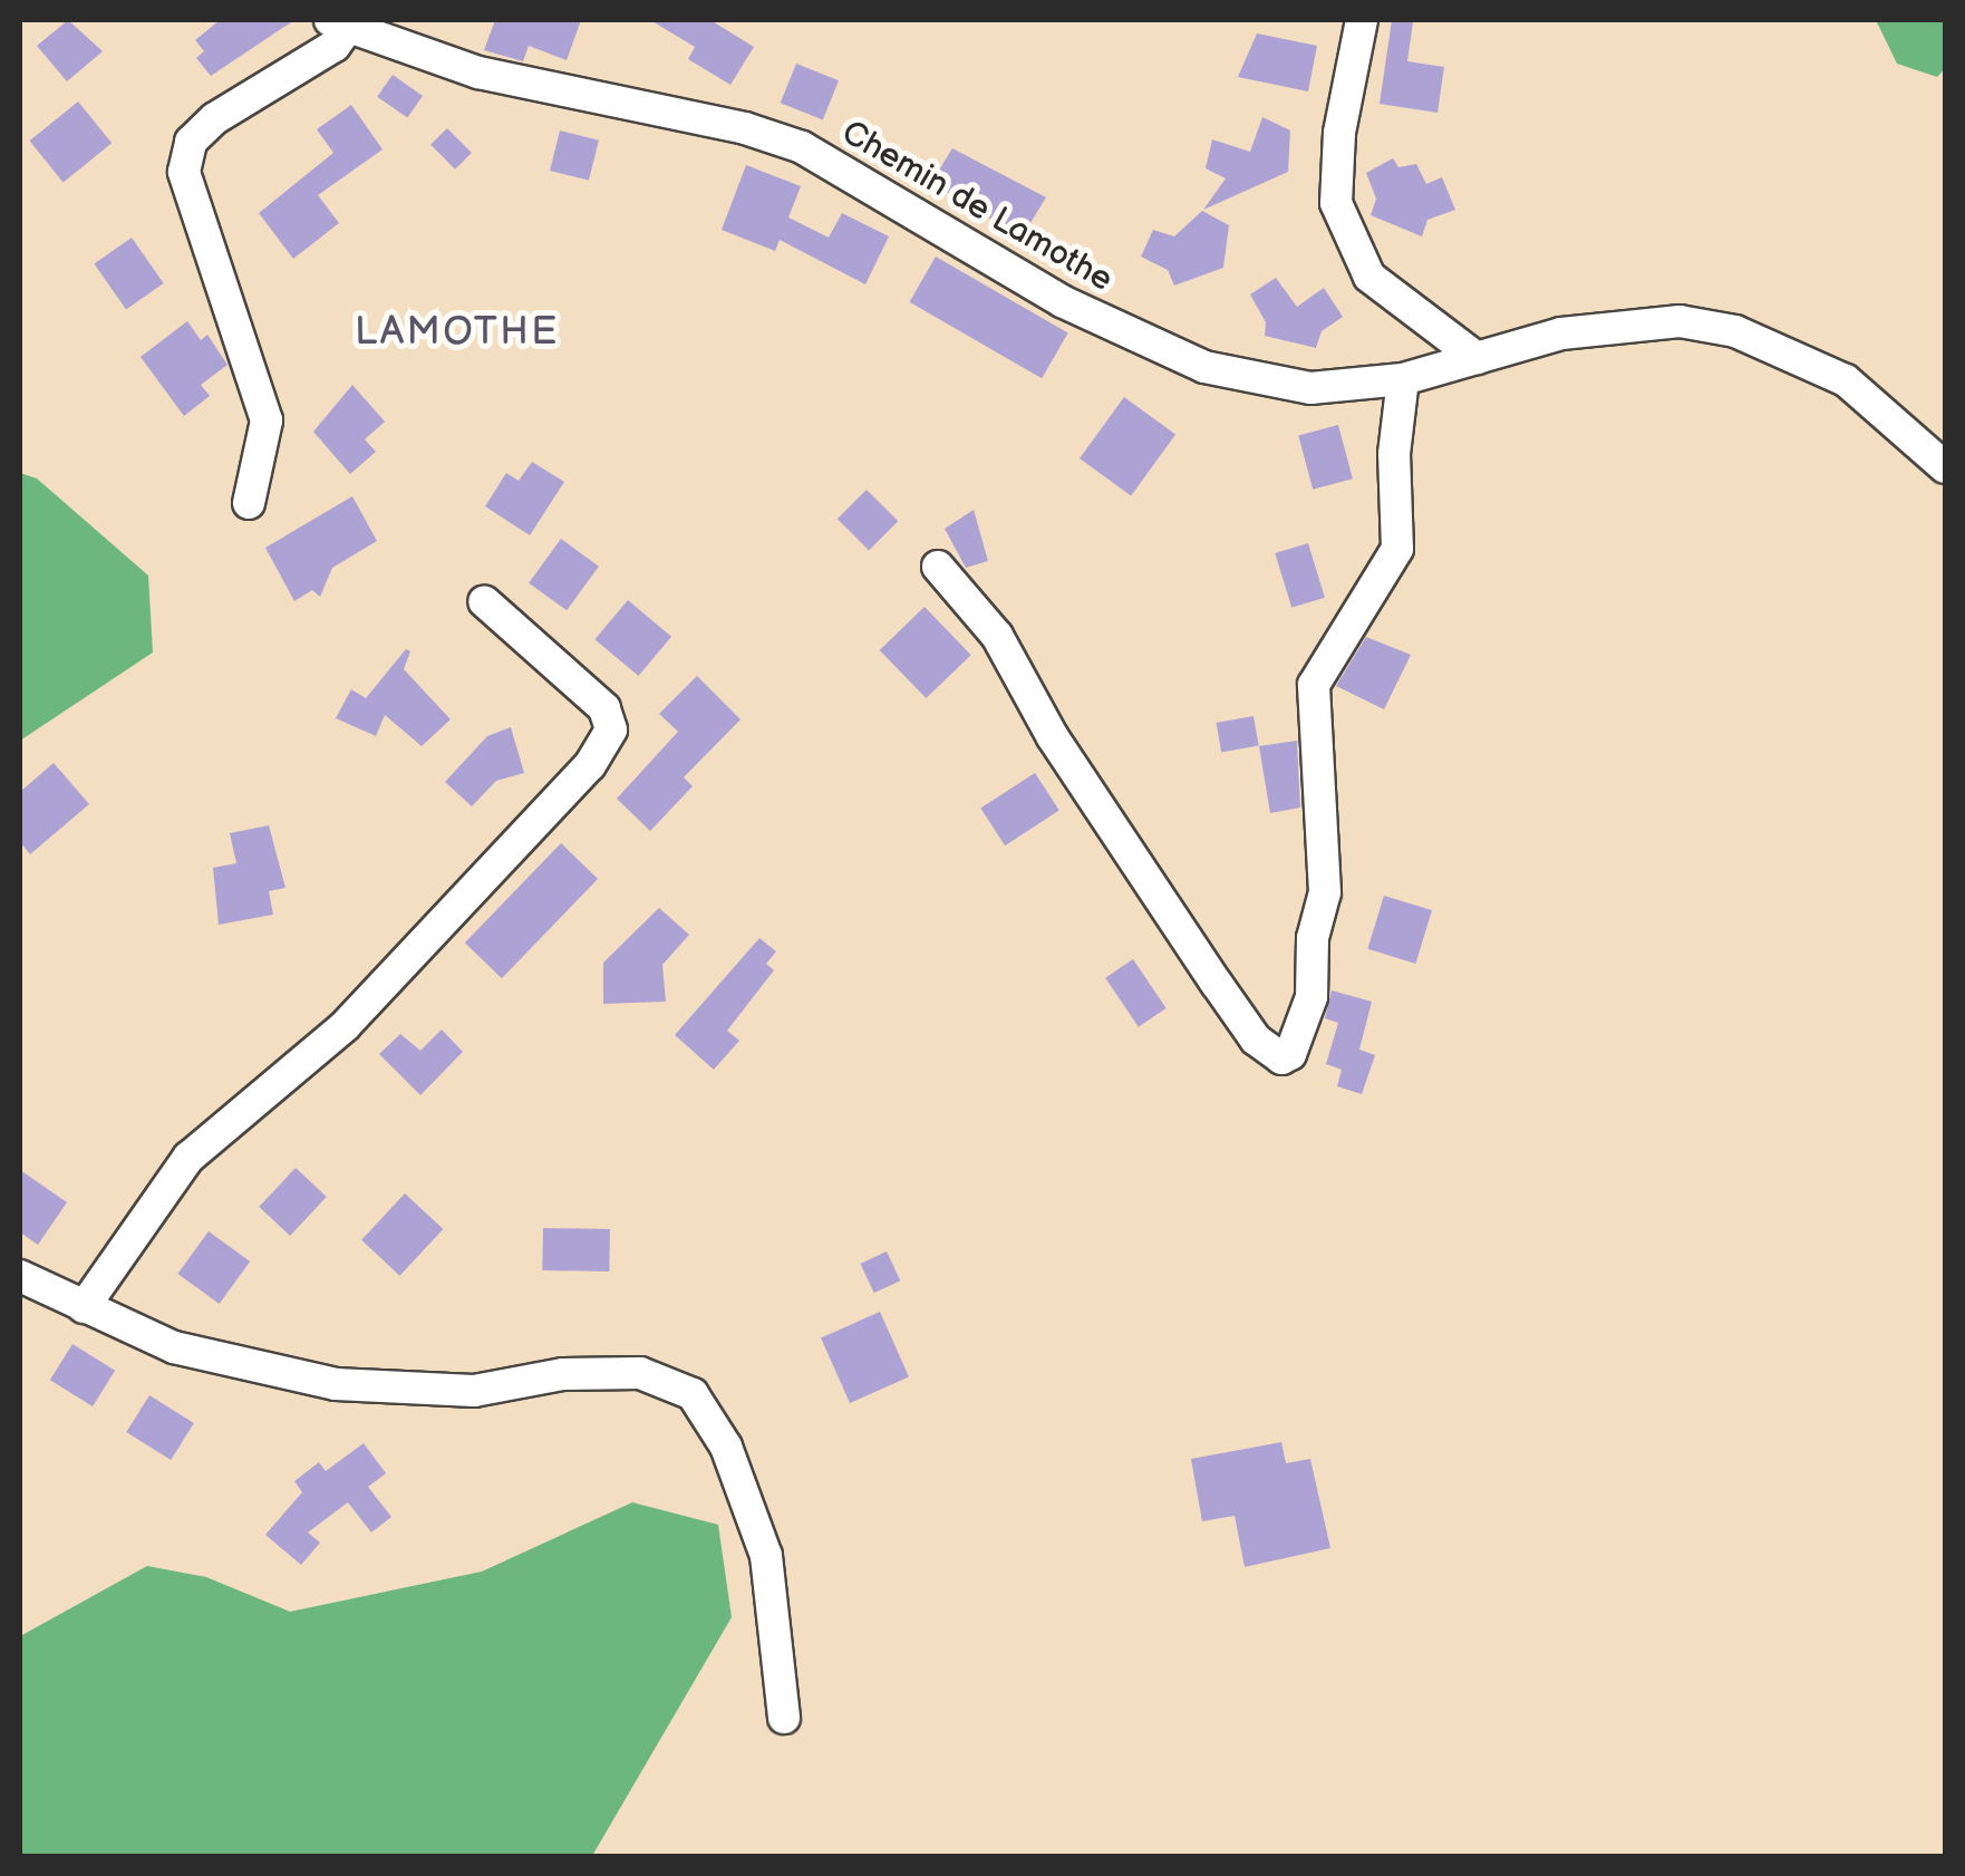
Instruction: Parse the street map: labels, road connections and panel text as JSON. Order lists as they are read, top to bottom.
{
  "streets": {
    "street": ["Chemin de Lamothe"]
  },
  "districts": ["LAMOTHE"]
}
